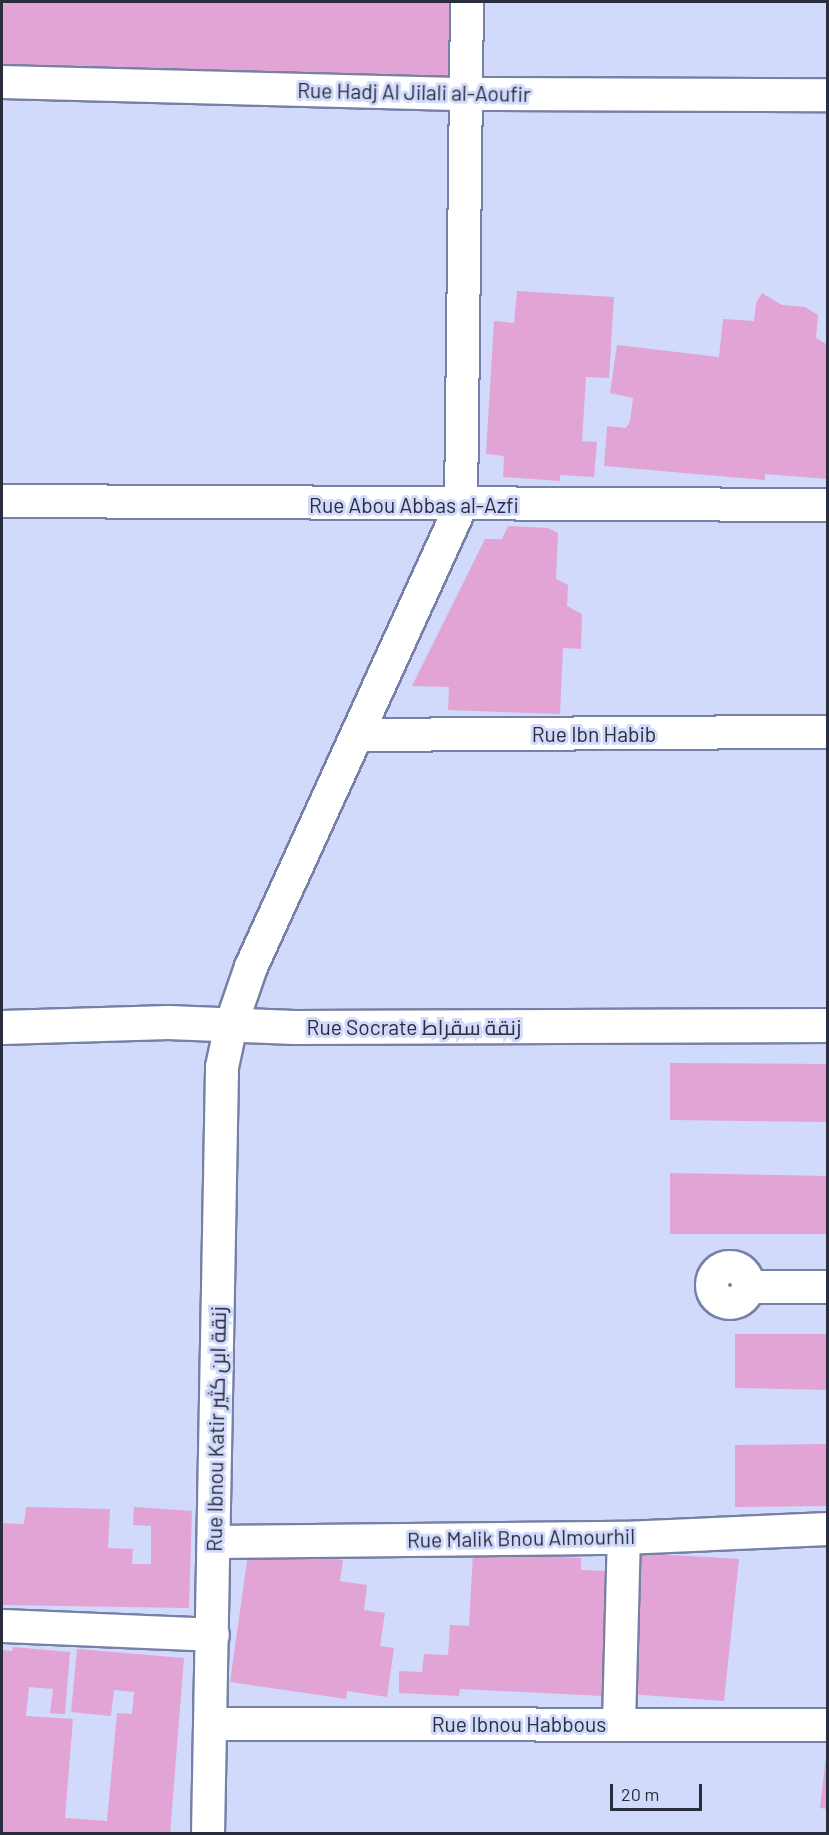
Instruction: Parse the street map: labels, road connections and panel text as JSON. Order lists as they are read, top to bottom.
{
  "streets": {
    "street": [
      "Rue Hadj Al Jilali al-Aoufir",
      "Rue Abou Abbas al-Azfi",
      "Rue Ibn Habib",
      "Rue Socrate زنقة سقراط",
      "Rue Ibnou Katir زنقة ابن كثير",
      "Rue Malik Bnou Almourhil",
      "Rue Ibnou Habbous"
    ]
  },
  "crossings": [
    ["Rue Abou Abbas al-Azfi", "Rue Ibnou Katir زنقة ابن كثير"],
    ["Rue Ibn Habib", "Rue Ibnou Katir زنقة ابن كثير"],
    ["Rue Socrate زنقة سقراط", "Rue Ibnou Katir زنقة ابن كثير"],
    ["Rue Ibnou Katir زنقة ابن كثير", "Rue Malik Bnou Almourhil"],
    ["Rue Ibnou Katir زنقة ابن كثير", "Rue Ibnou Habbous"]
  ],
  "scale_bar": "20 m"
}
